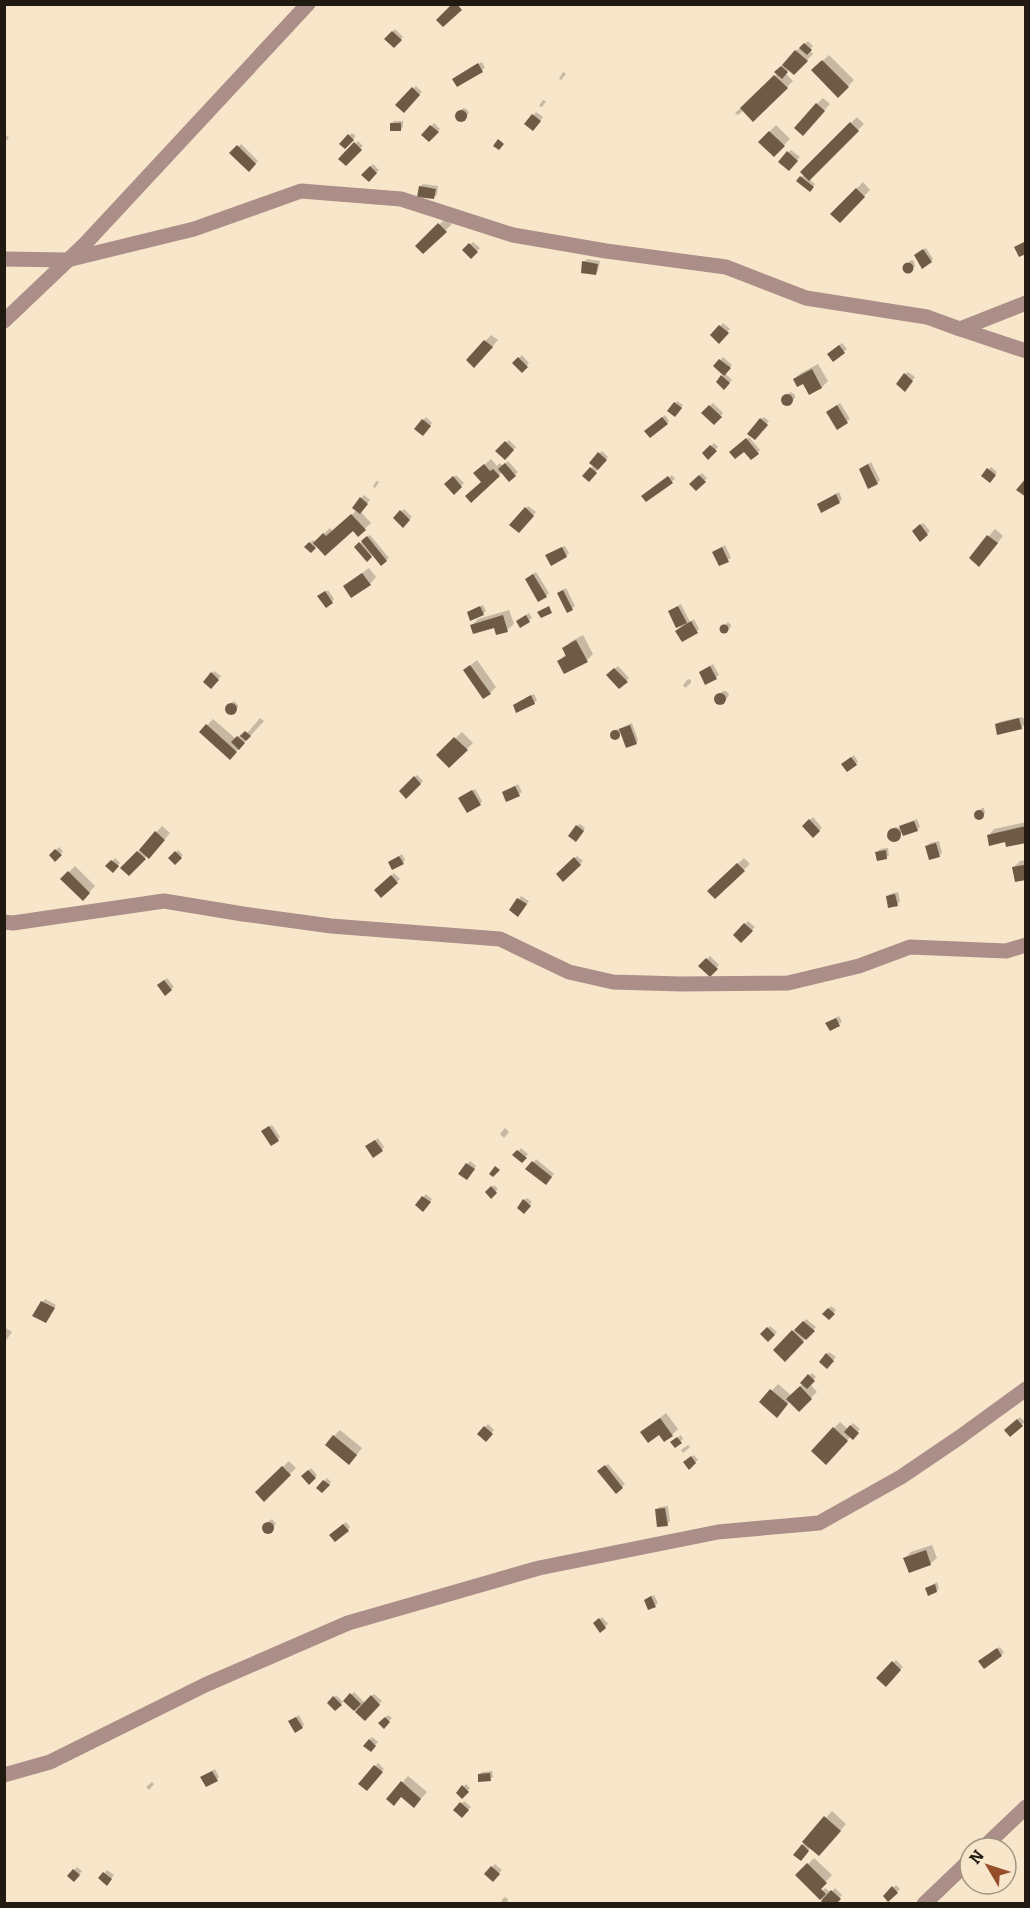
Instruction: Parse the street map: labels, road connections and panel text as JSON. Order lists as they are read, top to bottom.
{
  "north": "top left"
}
